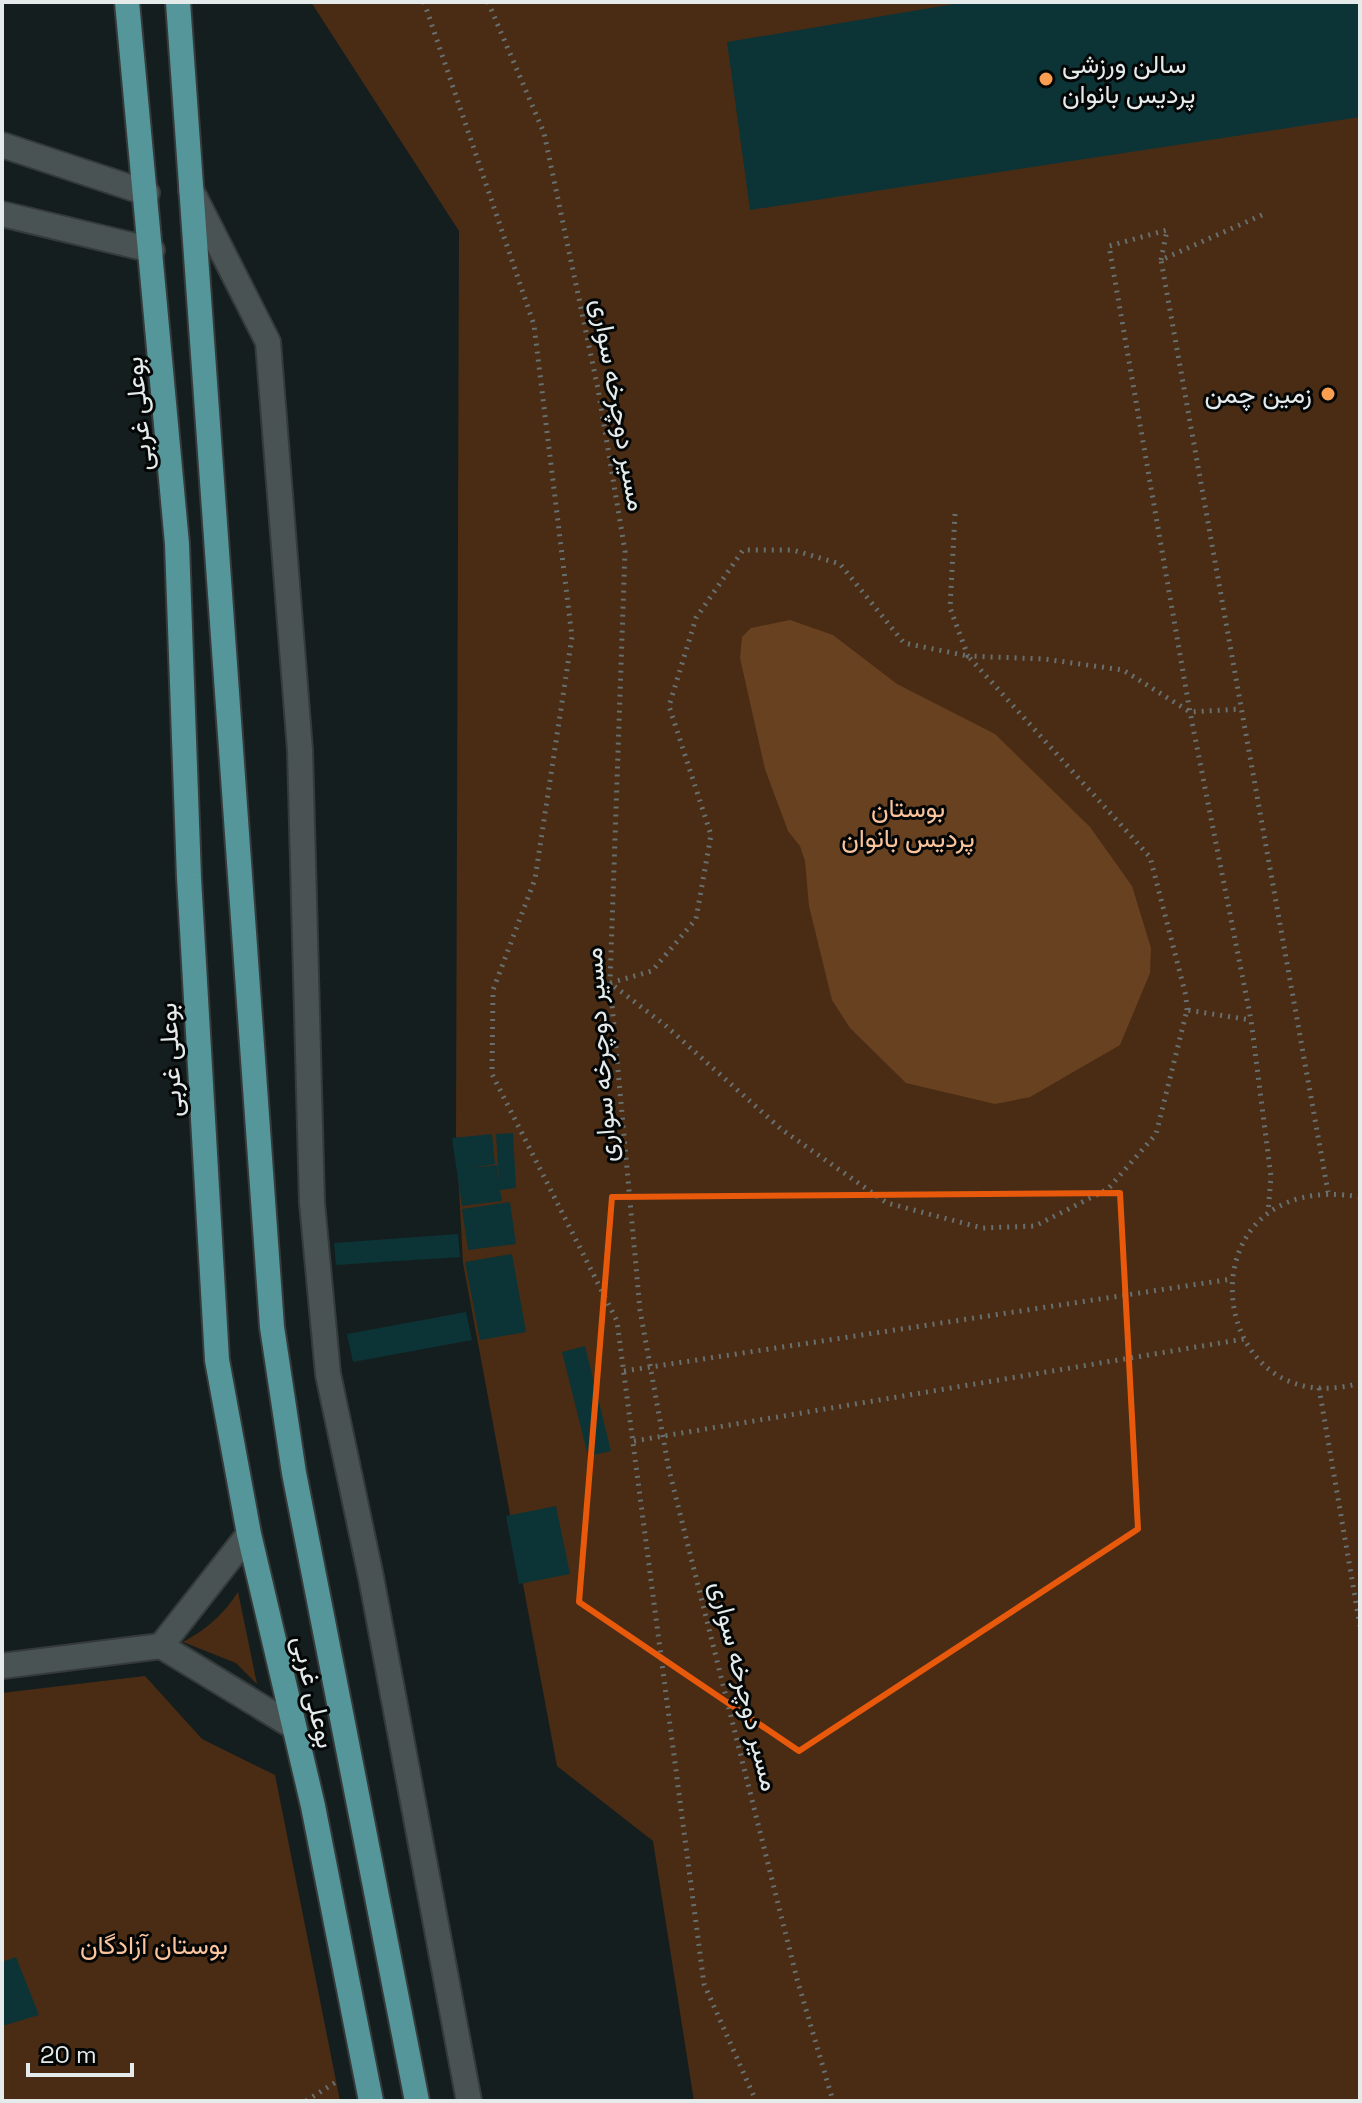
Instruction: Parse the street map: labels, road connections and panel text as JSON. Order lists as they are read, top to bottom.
{
  "streets": {
    "main road": ["بوعلی غربی"],
    "path": ["مسیر دوچرخه سواری"]
  },
  "parks": ["بوستان پردیس بانوان", "بوستان آزادگان"],
  "places": ["سالن ورزشی پردیس بانوان", "زمین چمن"],
  "scale_bar": "20 m"
}
